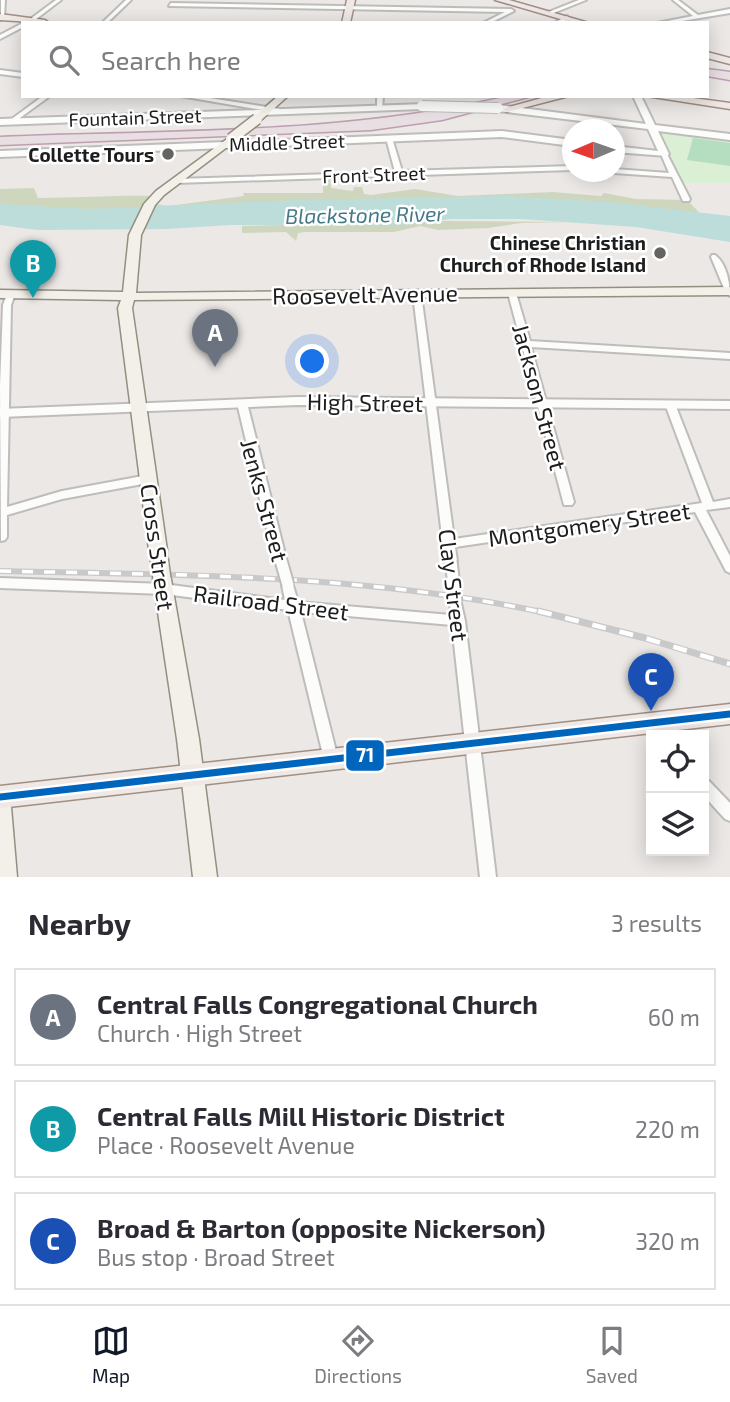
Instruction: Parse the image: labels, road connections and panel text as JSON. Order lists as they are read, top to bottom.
{
  "streets": {
    "main road": ["Roosevelt Avenue", "Cross Street"],
    "street": [
      "Fountain Street",
      "Middle Street",
      "Front Street",
      "Jackson Street",
      "High Street",
      "Jenks Street",
      "Montgomery Street",
      "Clay Street",
      "Railroad Street"
    ]
  },
  "crossings": [
    ["Front Street", "Cross Street"],
    ["Roosevelt Avenue", "Jackson Street"],
    ["Roosevelt Avenue", "Cross Street"],
    ["Roosevelt Avenue", "Clay Street"],
    ["Jackson Street", "High Street"],
    ["High Street", "Jenks Street"],
    ["High Street", "Cross Street"],
    ["High Street", "Clay Street"],
    ["Jenks Street", "Railroad Street"],
    ["Montgomery Street", "Clay Street"],
    ["Cross Street", "Railroad Street"],
    ["Clay Street", "Railroad Street"]
  ],
  "water": ["Blackstone River"],
  "places": ["Collette Tours", "Chinese Christian Church of Rhode Island"],
  "lines": ["transit line 71"],
  "north": "left",
  "page": {
    "search": "Search here",
    "pins": ["B", "A", "C"],
    "heading": ["Nearby", "3 results"],
    "list": [
      {
        "mark": "A",
        "name": "Central Falls Congregational Church",
        "note": "Church · High Street",
        "value": "60 m"
      },
      {
        "mark": "B",
        "name": "Central Falls Mill Historic District",
        "note": "Place · Roosevelt Avenue",
        "value": "220 m"
      },
      {
        "mark": "C",
        "name": "Broad & Barton (opposite Nickerson)",
        "note": "Bus stop · Broad Street",
        "value": "320 m"
      }
    ],
    "nav": ["Map", "Directions", "Saved"]
  }
}
